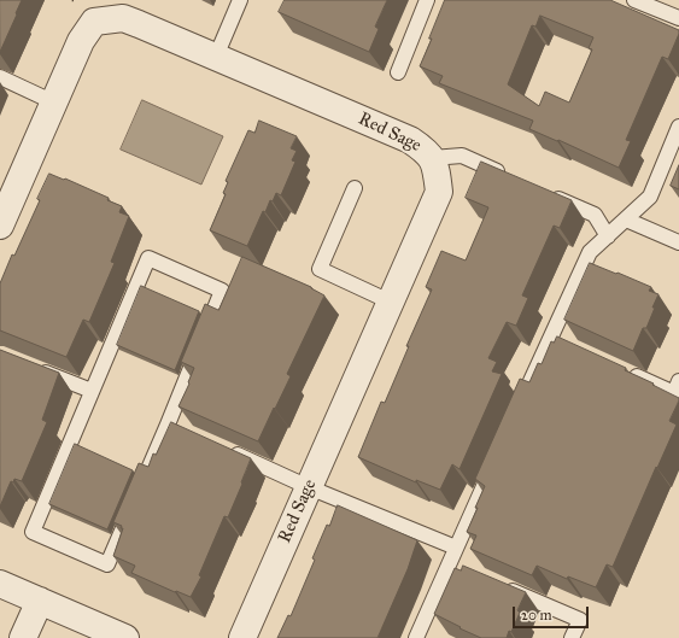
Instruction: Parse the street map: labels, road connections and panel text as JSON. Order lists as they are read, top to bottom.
{
  "streets": {
    "street": ["Red Sage"]
  },
  "scale_bar": "20 m"
}
